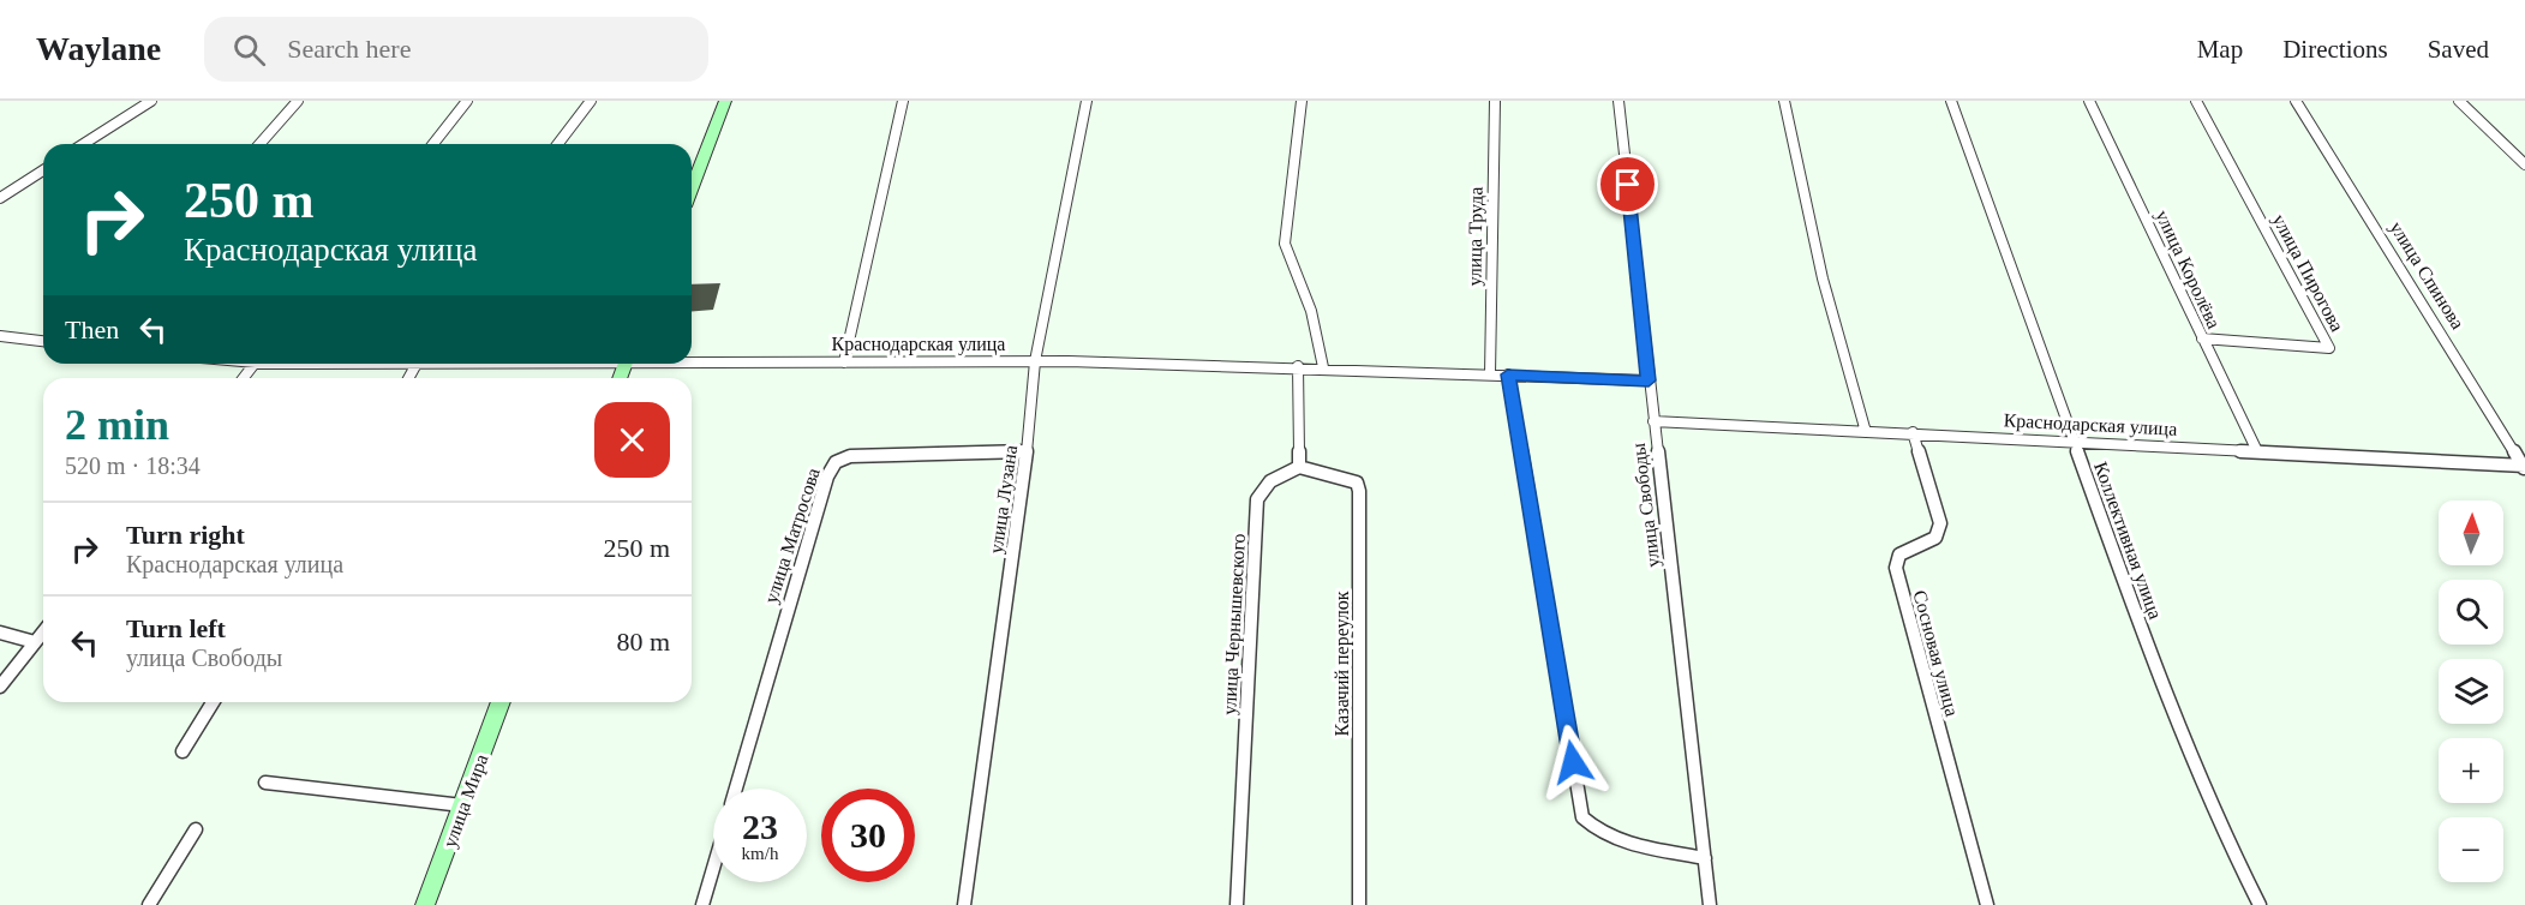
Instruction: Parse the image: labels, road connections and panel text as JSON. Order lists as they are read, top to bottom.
{
  "streets": {
    "main road": ["улица Мира"],
    "street": [
      "улица Труда",
      "улица Королёва",
      "улица Пирогова",
      "улица Спинова",
      "Краснодарская улица",
      "улица Лузана",
      "улица Свободы",
      "улица Матросова",
      "Коллективная улица",
      "улица Чернышевского",
      "Сосновая улица",
      "Казачий переулок"
    ]
  },
  "crossings": [
    ["улица Труда", "Краснодарская улица"],
    ["улица Королёва", "улица Пирогова"],
    ["улица Королёва", "Краснодарская улица"],
    ["улица Спинова", "Краснодарская улица"],
    ["Краснодарская улица", "улица Лузана"],
    ["Краснодарская улица", "улица Свободы"],
    ["Краснодарская улица", "Коллективная улица"],
    ["Краснодарская улица", "Сосновая улица"],
    ["улица Лузана", "улица Матросова"],
    ["улица Чернышевского", "Казачий переулок"]
  ],
  "north": "top",
  "page": {
    "header": "Waylane",
    "search": "Search here",
    "nav": ["Map", "Directions", "Saved"],
    "turn": ["250 m", "Краснодарская улица"],
    "then": "Then",
    "heading": ["2 min", "520 m · 18:34"],
    "map_buttons": ["+", "−"],
    "list": [
      {
        "name": "Turn right",
        "note": "Краснодарская улица",
        "value": "250 m"
      },
      {
        "name": "Turn left",
        "note": "улица Свободы",
        "value": "80 m"
      }
    ],
    "speed": "23 km/h",
    "limit": "30"
  }
}
